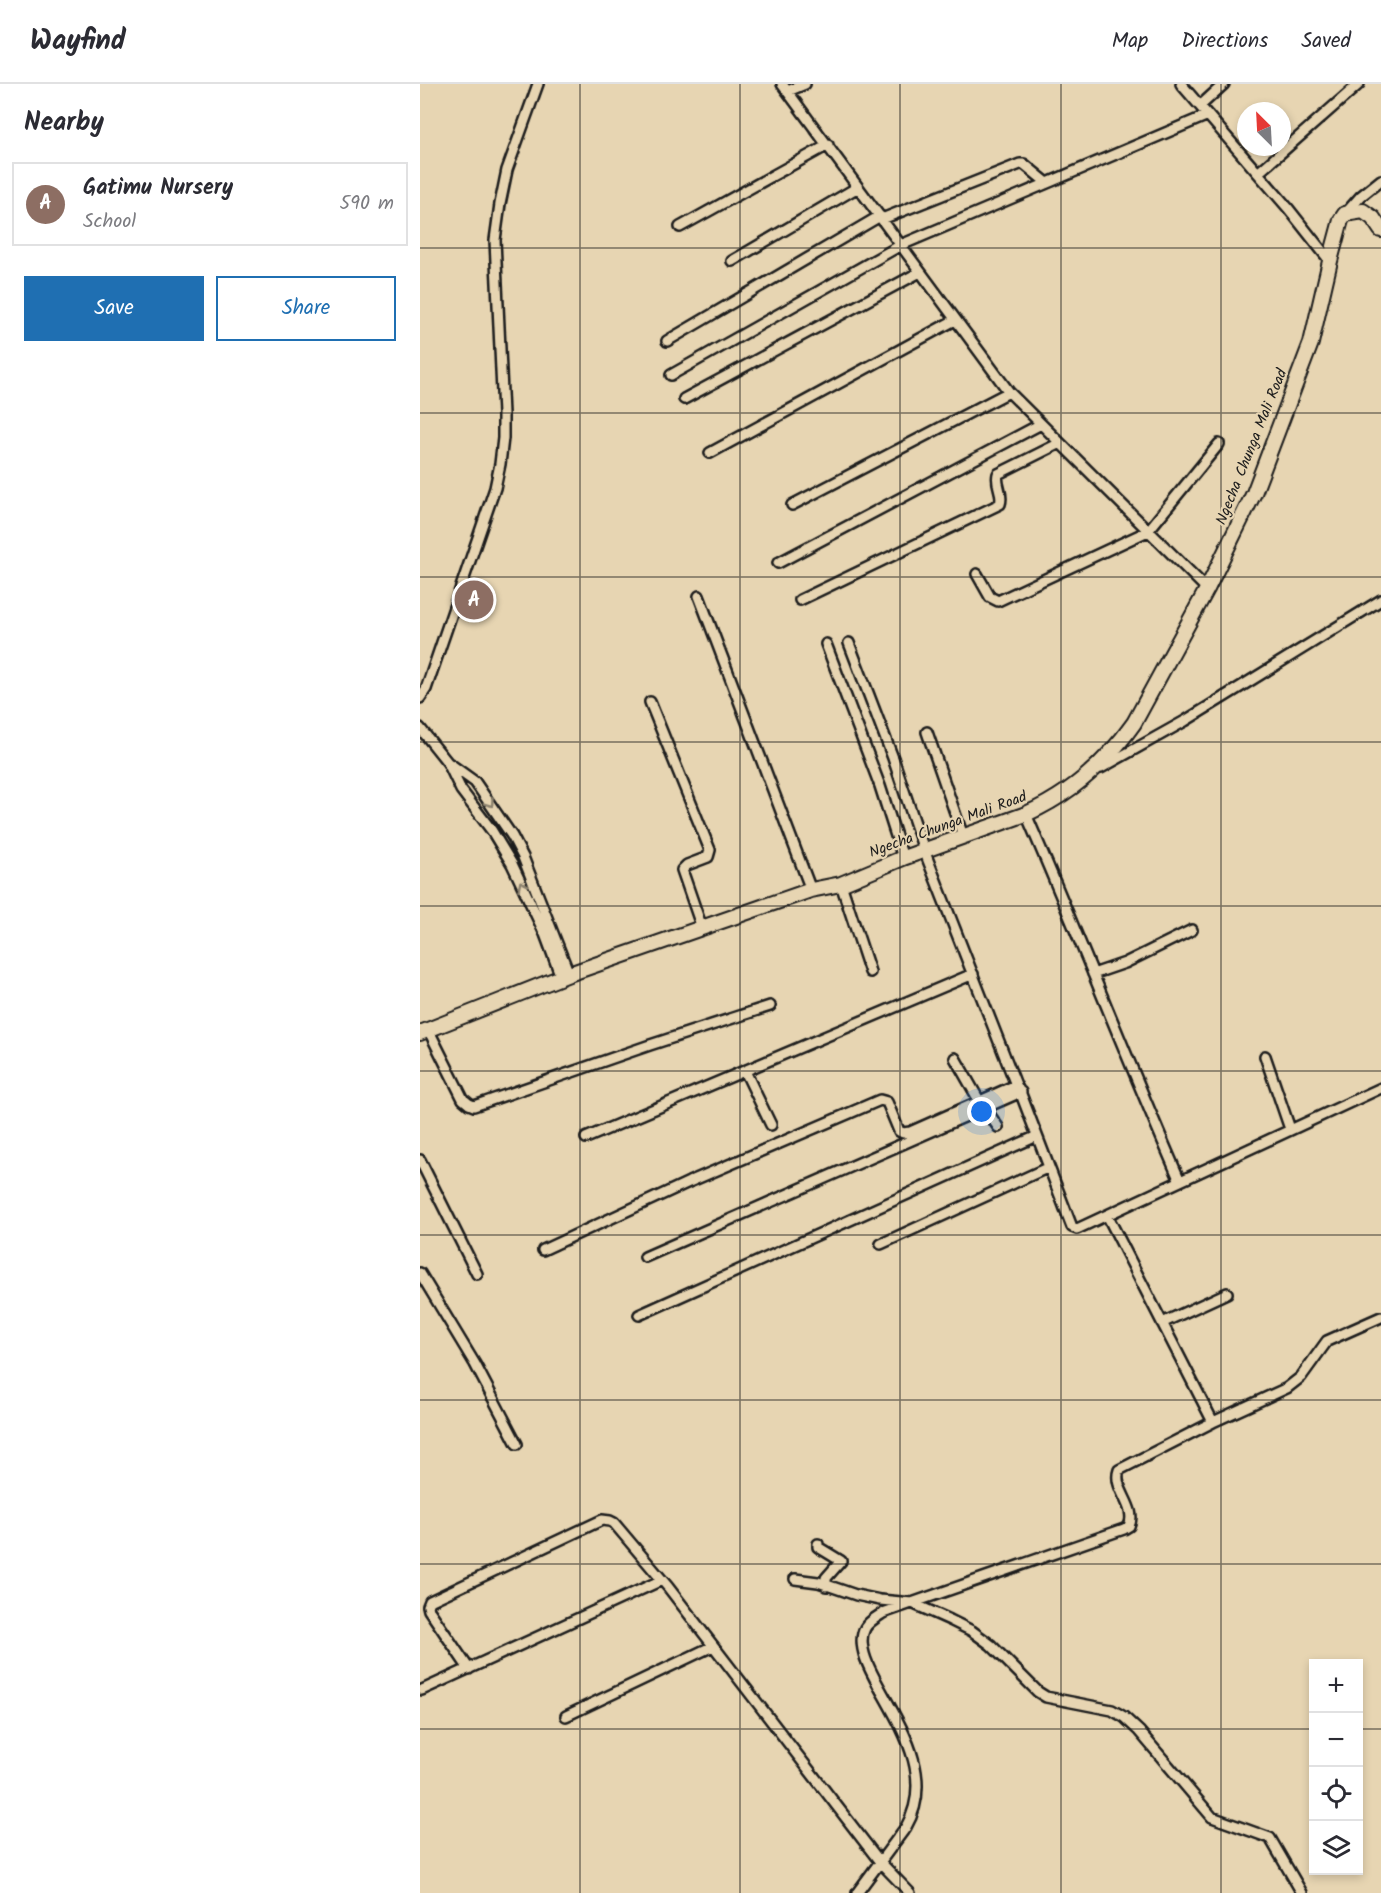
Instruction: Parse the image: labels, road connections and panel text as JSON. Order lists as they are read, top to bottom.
{
  "streets": {
    "main road": ["Ngecha Chunga Mali Road"]
  },
  "north": "top left",
  "page": {
    "header": "Wayfind",
    "nav": ["Map", "Directions", "Saved"],
    "heading": "Nearby",
    "list": [
      {
        "mark": "A",
        "name": "Gatimu Nursery",
        "note": "School",
        "value": "590 m"
      }
    ],
    "buttons": ["Save", "Share"],
    "pins": "A",
    "map_buttons": ["+", "−"]
  }
}
